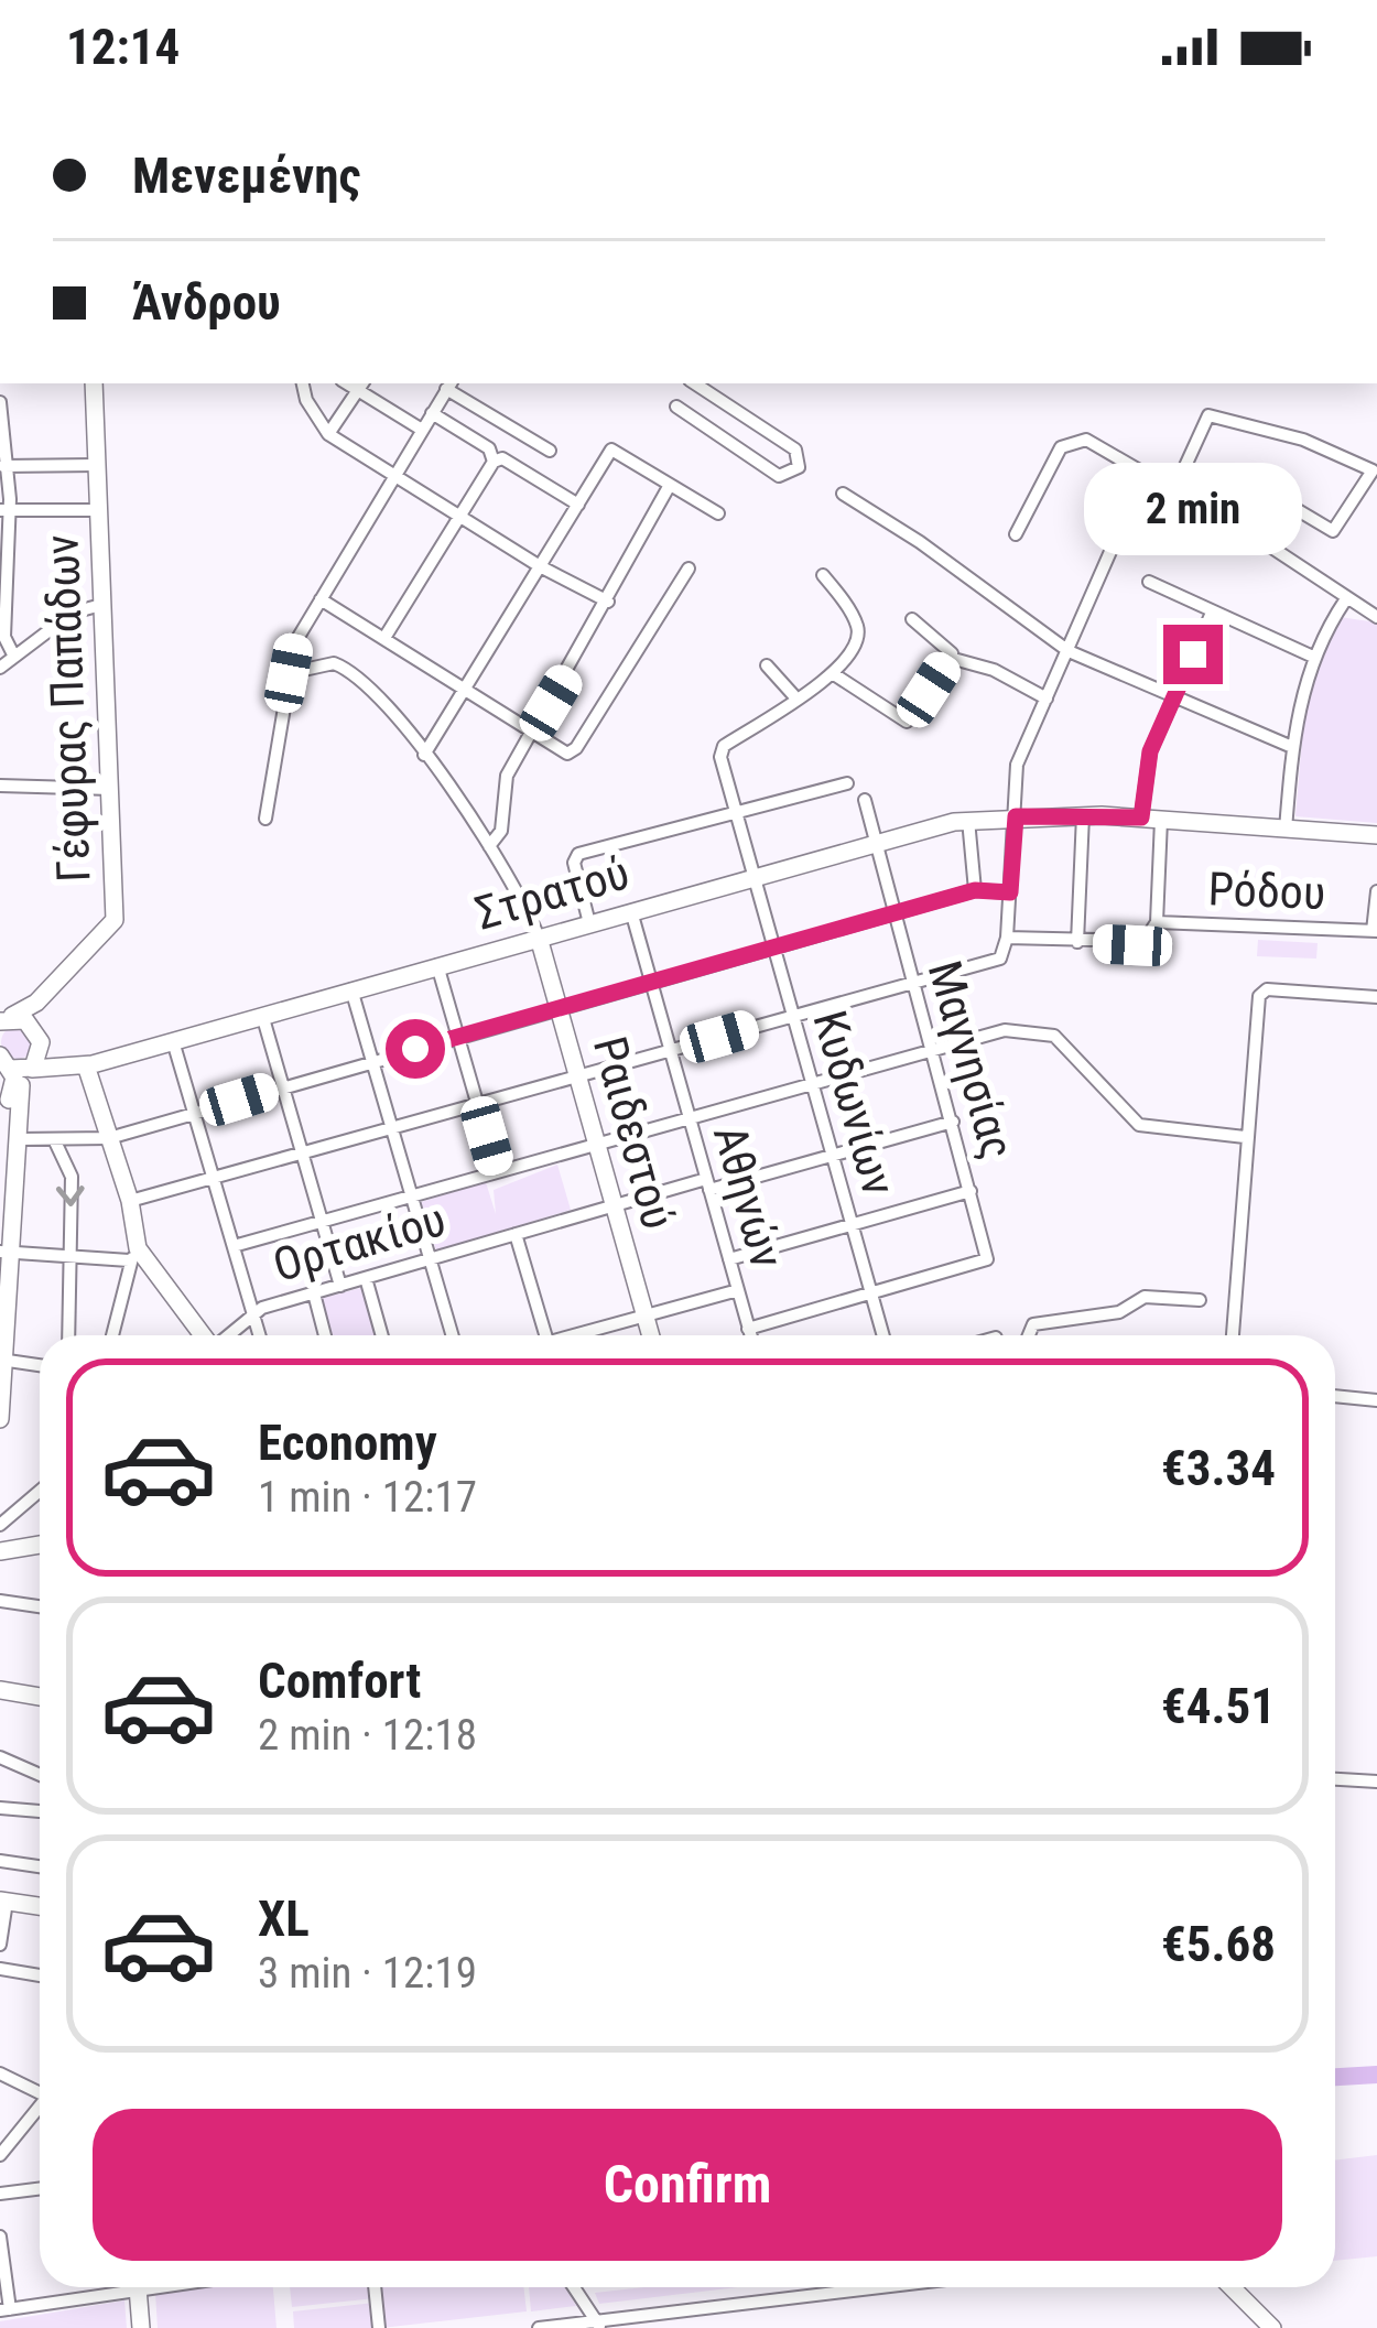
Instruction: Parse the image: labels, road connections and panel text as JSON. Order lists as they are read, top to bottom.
{
  "streets": {
    "street": [
      "Γέφυρας Παπάδων",
      "Ρόδου",
      "Στρατού",
      "Μαγνησίας",
      "Κυδωνίων",
      "Ραιδεστού",
      "Αθηνών",
      "Ορτακίου"
    ]
  },
  "crossings": [
    ["Στρατού", "Μαγνησίας"],
    ["Στρατού", "Κυδωνίων"],
    ["Στρατού", "Ραιδεστού"],
    ["Στρατού", "Αθηνών"],
    ["Μαγνησίας", "Κυδωνίων"],
    ["Μαγνησίας", "Ορτακίου"],
    ["Κυδωνίων", "Ορτακίου"],
    ["Ραιδεστού", "Ορτακίου"],
    ["Αθηνών", "Ορτακίου"]
  ],
  "page": {
    "status": "12:14",
    "banner": ["Μενεμένης", "Άνδρου"],
    "bubble": "2 min",
    "list": [
      {
        "name": "Economy",
        "note": "1 min · 12:17",
        "value": "€3.34"
      },
      {
        "name": "Comfort",
        "note": "2 min · 12:18",
        "value": "€4.51"
      },
      {
        "name": "XL",
        "note": "3 min · 12:19",
        "value": "€5.68"
      }
    ],
    "buttons": "Confirm"
  }
}
